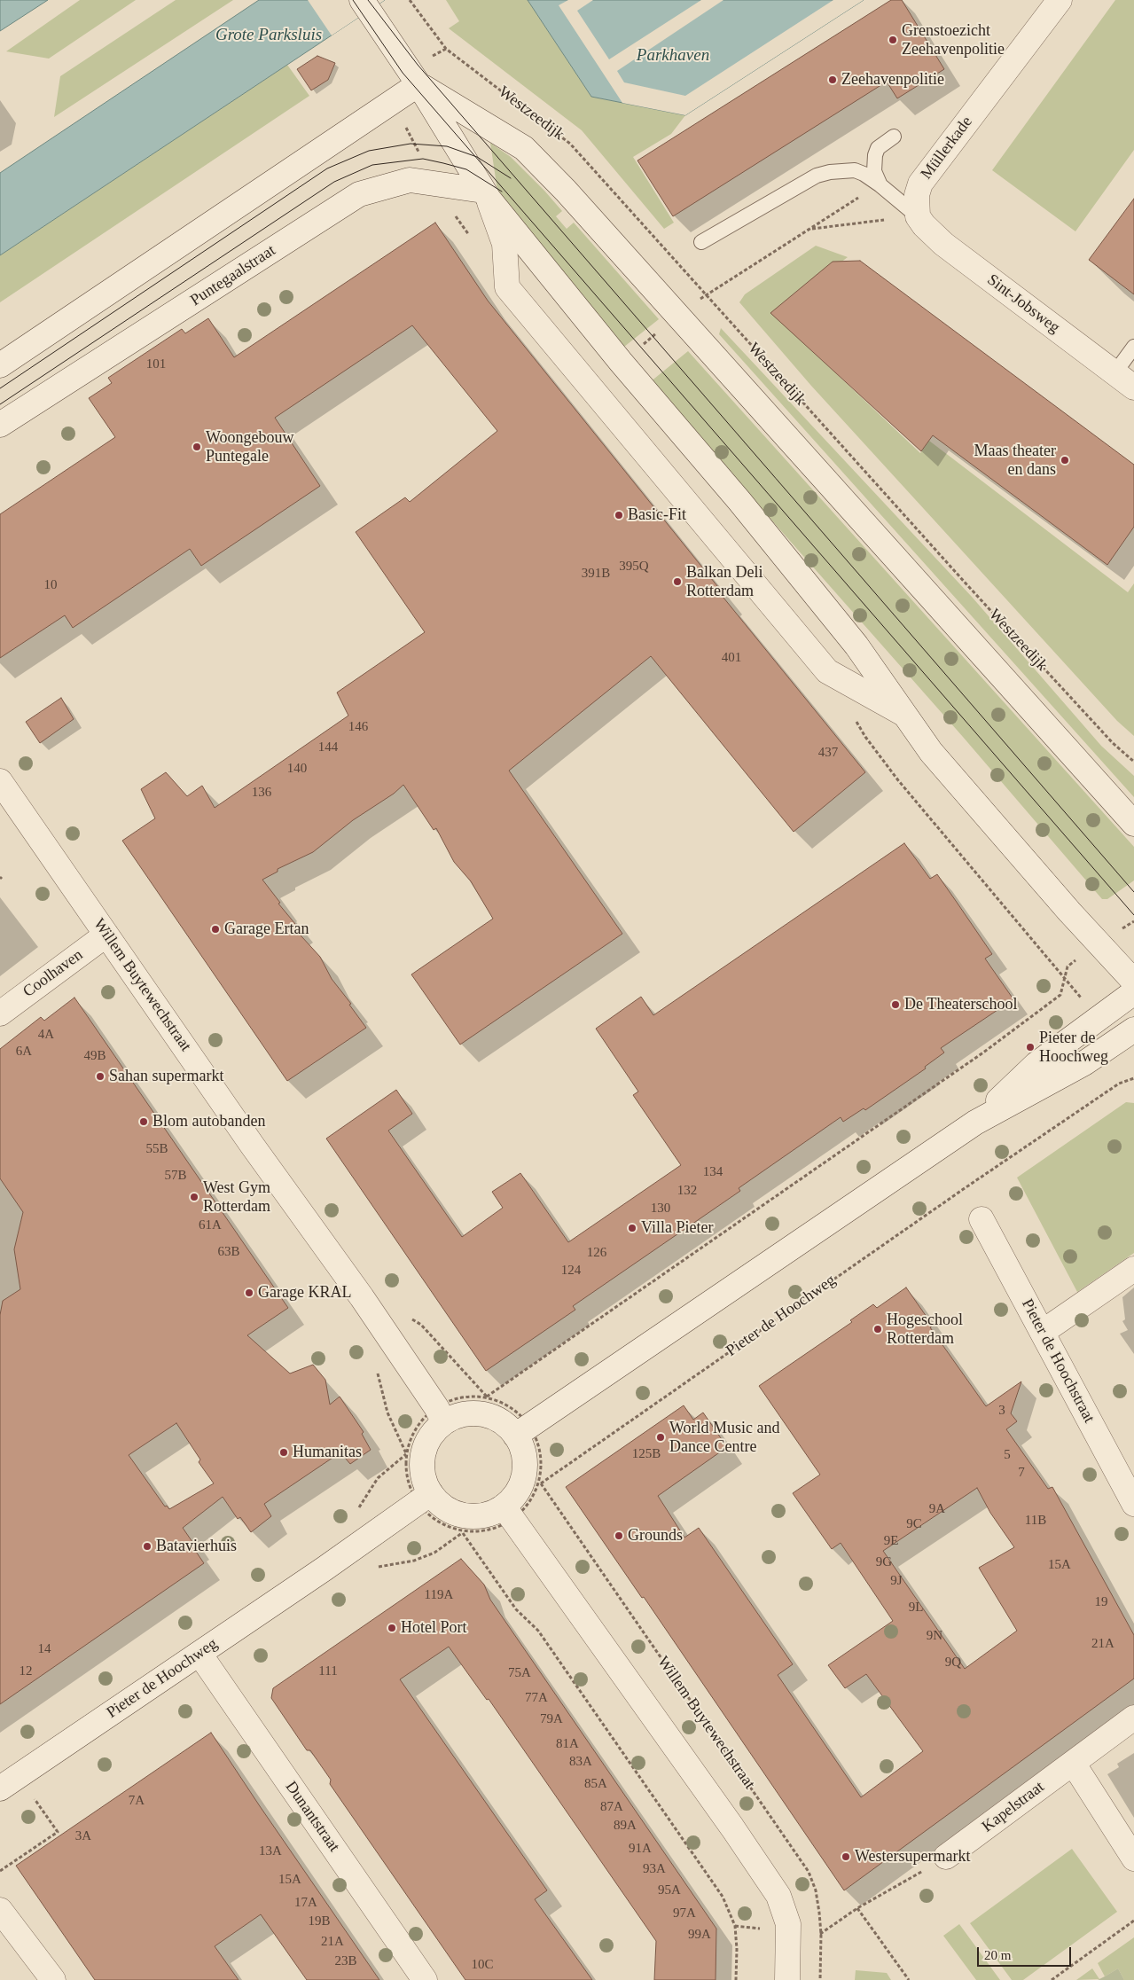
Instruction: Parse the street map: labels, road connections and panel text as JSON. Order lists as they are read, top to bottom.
{
  "streets": {
    "street": [
      "Westzeedijk",
      "Müllerkade",
      "Puntegaalstraat",
      "Sint-Jobsweg",
      "Coolhaven",
      "Willem Buytewechstraat",
      "Pieter de Hoochweg",
      "Pieter de Hoochstraat",
      "Kapelstraat",
      "Dunantstraat"
    ]
  },
  "crossings": [
    ["Westzeedijk", "Puntegaalstraat"],
    ["Müllerkade", "Sint-Jobsweg"],
    ["Coolhaven", "Willem Buytewechstraat"],
    ["Willem Buytewechstraat", "Pieter de Hoochweg"],
    ["Pieter de Hoochweg", "Dunantstraat"]
  ],
  "water": ["Grote Parksluis", "Parkhaven"],
  "places": [
    "Grenstoezicht Zeehavenpolitie",
    "Zeehavenpolitie",
    "Woongebouw Puntegale",
    "Maas theater en dans",
    "Basic-Fit",
    "Balkan Deli Rotterdam",
    "Garage Ertan",
    "De Theaterschool",
    "Pieter de Hoochweg",
    "Sahan supermarkt",
    "Blom autobanden",
    "West Gym Rotterdam",
    "Villa Pieter",
    "Garage KRAL",
    "Hogeschool Rotterdam",
    "World Music and Dance Centre",
    "Humanitas",
    "Grounds",
    "Batavierhuis",
    "Hotel Port",
    "Westersupermarkt"
  ],
  "house_numbers": [
    "101",
    "395Q",
    "391B",
    "10",
    "401",
    "146",
    "144",
    "437",
    "140",
    "136",
    "4A",
    "6A",
    "49B",
    "55B",
    "134",
    "57B",
    "132",
    "130",
    "61A",
    "63B",
    "126",
    "124",
    "3",
    "125B",
    "5",
    "7",
    "9A",
    "11B",
    "9C",
    "9E",
    "9G",
    "15A",
    "9J",
    "119A",
    "19",
    "9L",
    "9N",
    "21A",
    "14",
    "9Q",
    "12",
    "111",
    "75A",
    "77A",
    "79A",
    "81A",
    "83A",
    "85A",
    "7A",
    "87A",
    "89A",
    "3A",
    "91A",
    "13A",
    "93A",
    "15A",
    "95A",
    "17A",
    "97A",
    "19B",
    "99A",
    "21A",
    "23B",
    "10C"
  ],
  "scale_bar": "20 m"
}
